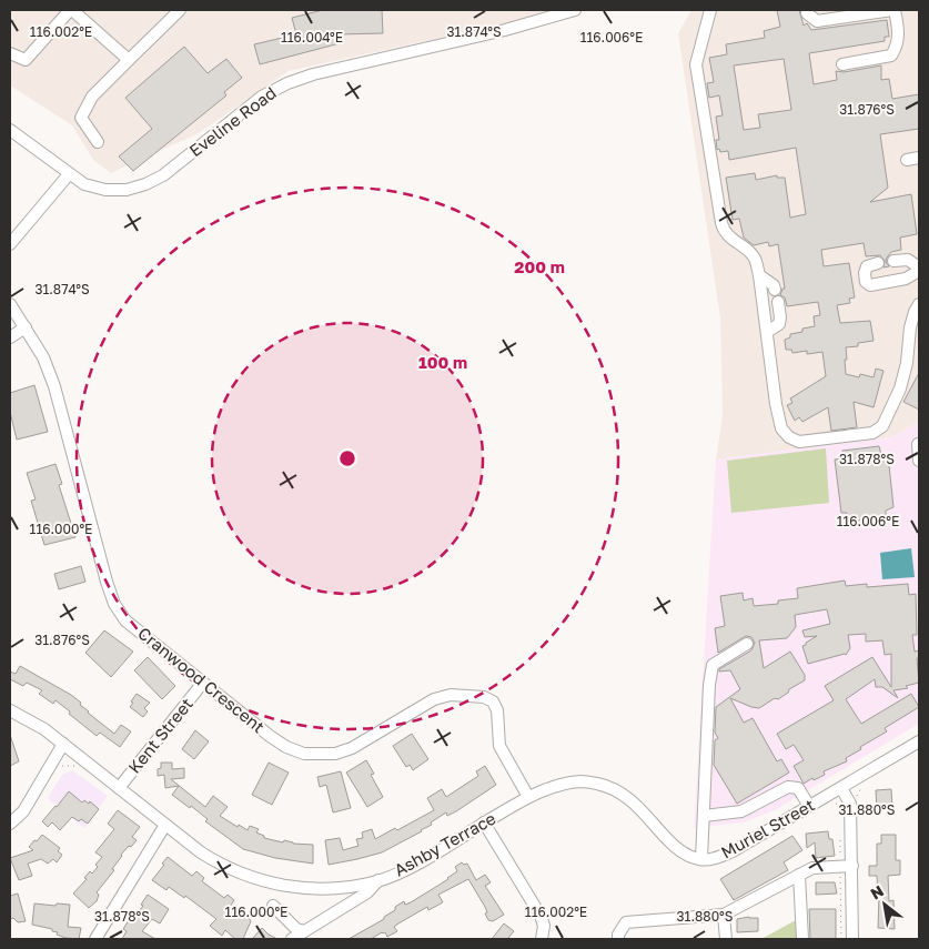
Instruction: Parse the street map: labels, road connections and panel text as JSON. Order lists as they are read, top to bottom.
{
  "streets": {
    "street": [
      "Eveline Road",
      "Cranwood Crescent",
      "Kent Street",
      "Muriel Street",
      "Ashby Terrace"
    ]
  },
  "crossings": [
    ["Cranwood Crescent", "Kent Street"],
    ["Cranwood Crescent", "Ashby Terrace"],
    ["Kent Street", "Ashby Terrace"],
    ["Muriel Street", "Ashby Terrace"]
  ],
  "north": "top left",
  "coordinates": [
    "116.002°E",
    "31.874°S",
    "116.004°E",
    "116.006°E",
    "31.876°S",
    "31.878°S",
    "116.000°E",
    "31.880°S"
  ],
  "rings": ["200 m", "100 m"]
}
